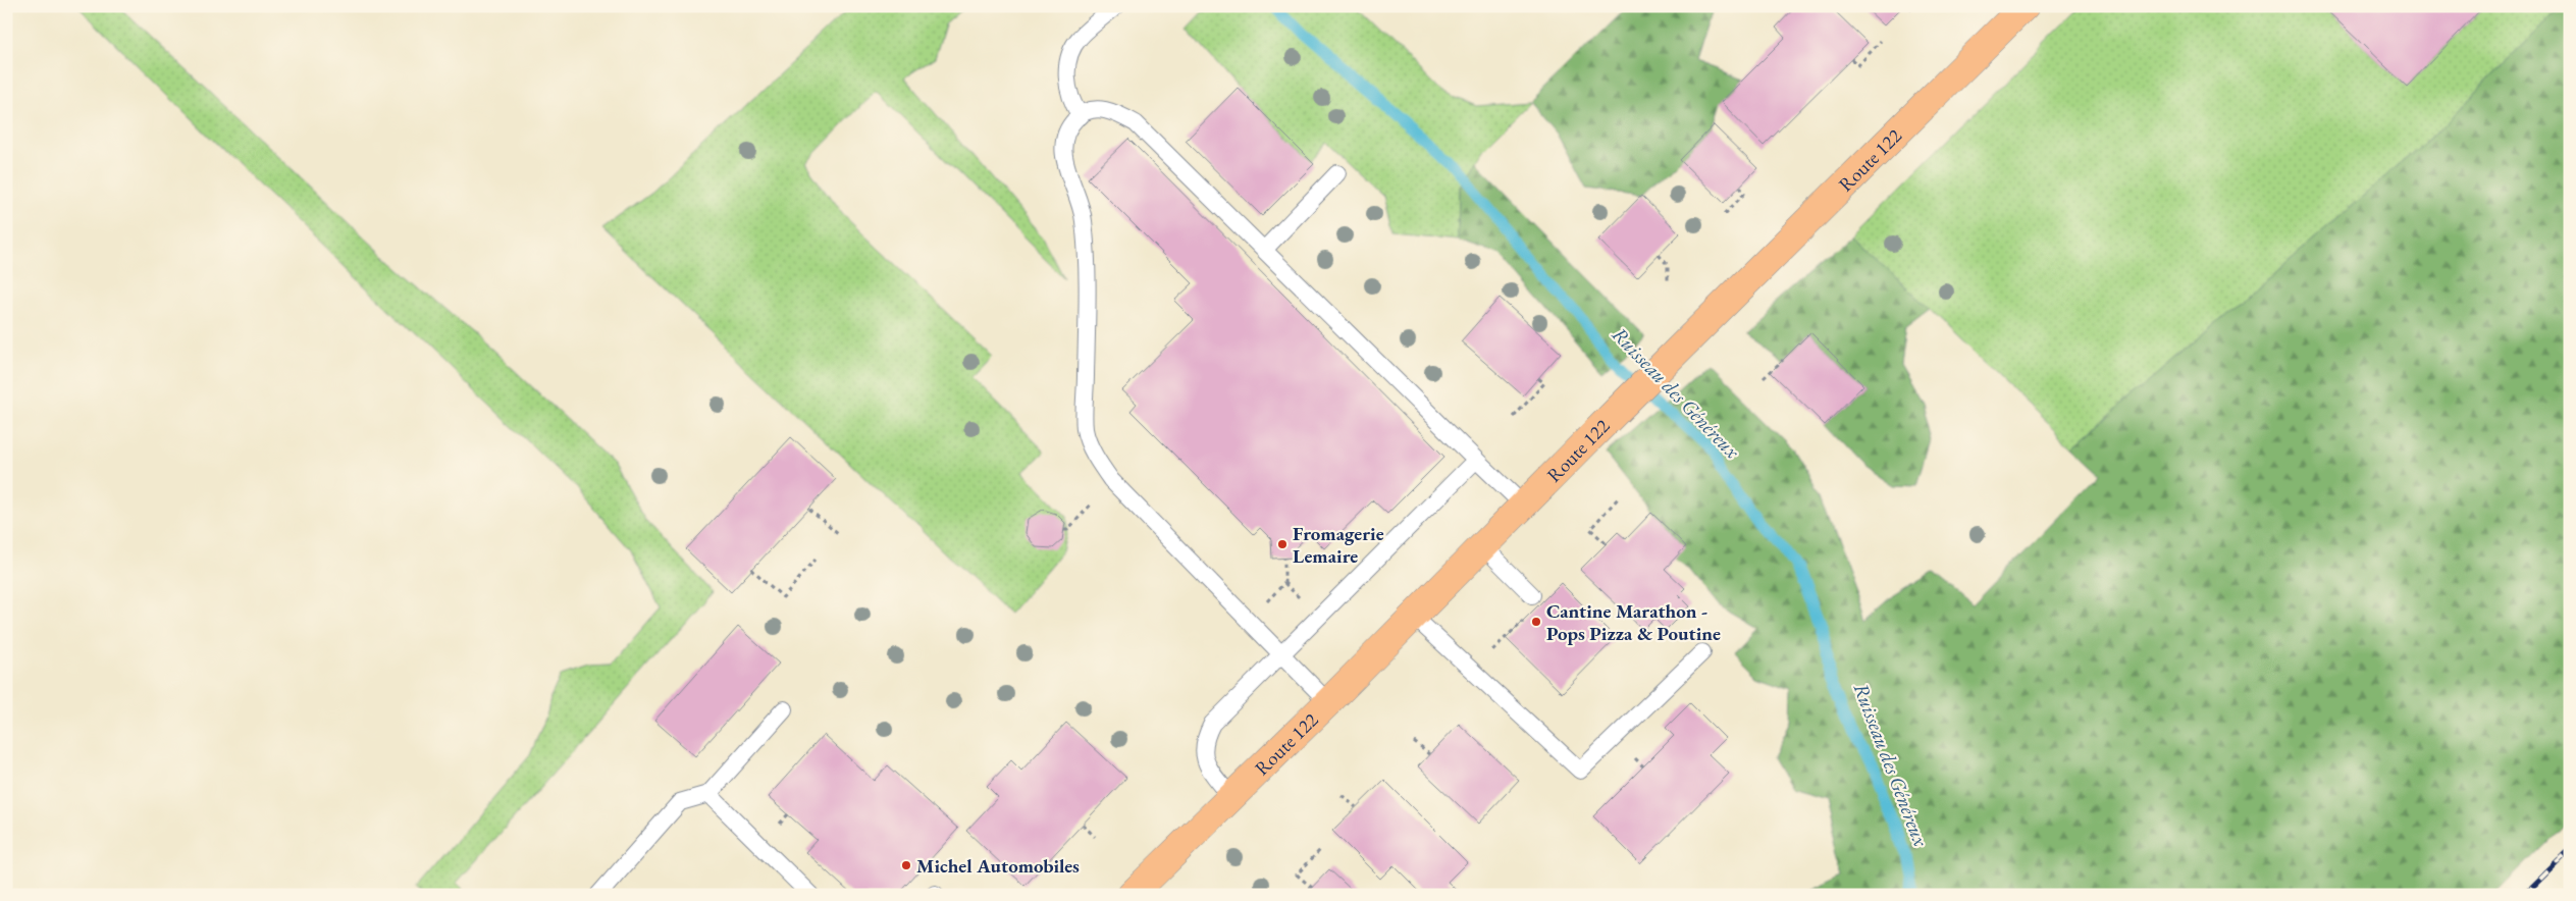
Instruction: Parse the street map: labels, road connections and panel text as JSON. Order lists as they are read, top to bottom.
{
  "streets": {
    "main road": ["Route 122"]
  },
  "water": ["Ruisseau des Généreux"],
  "places": ["Fromagerie Lemaire", "Cantine Marathon - Pops Pizza & Poutine", "Michel Automobiles"]
}
